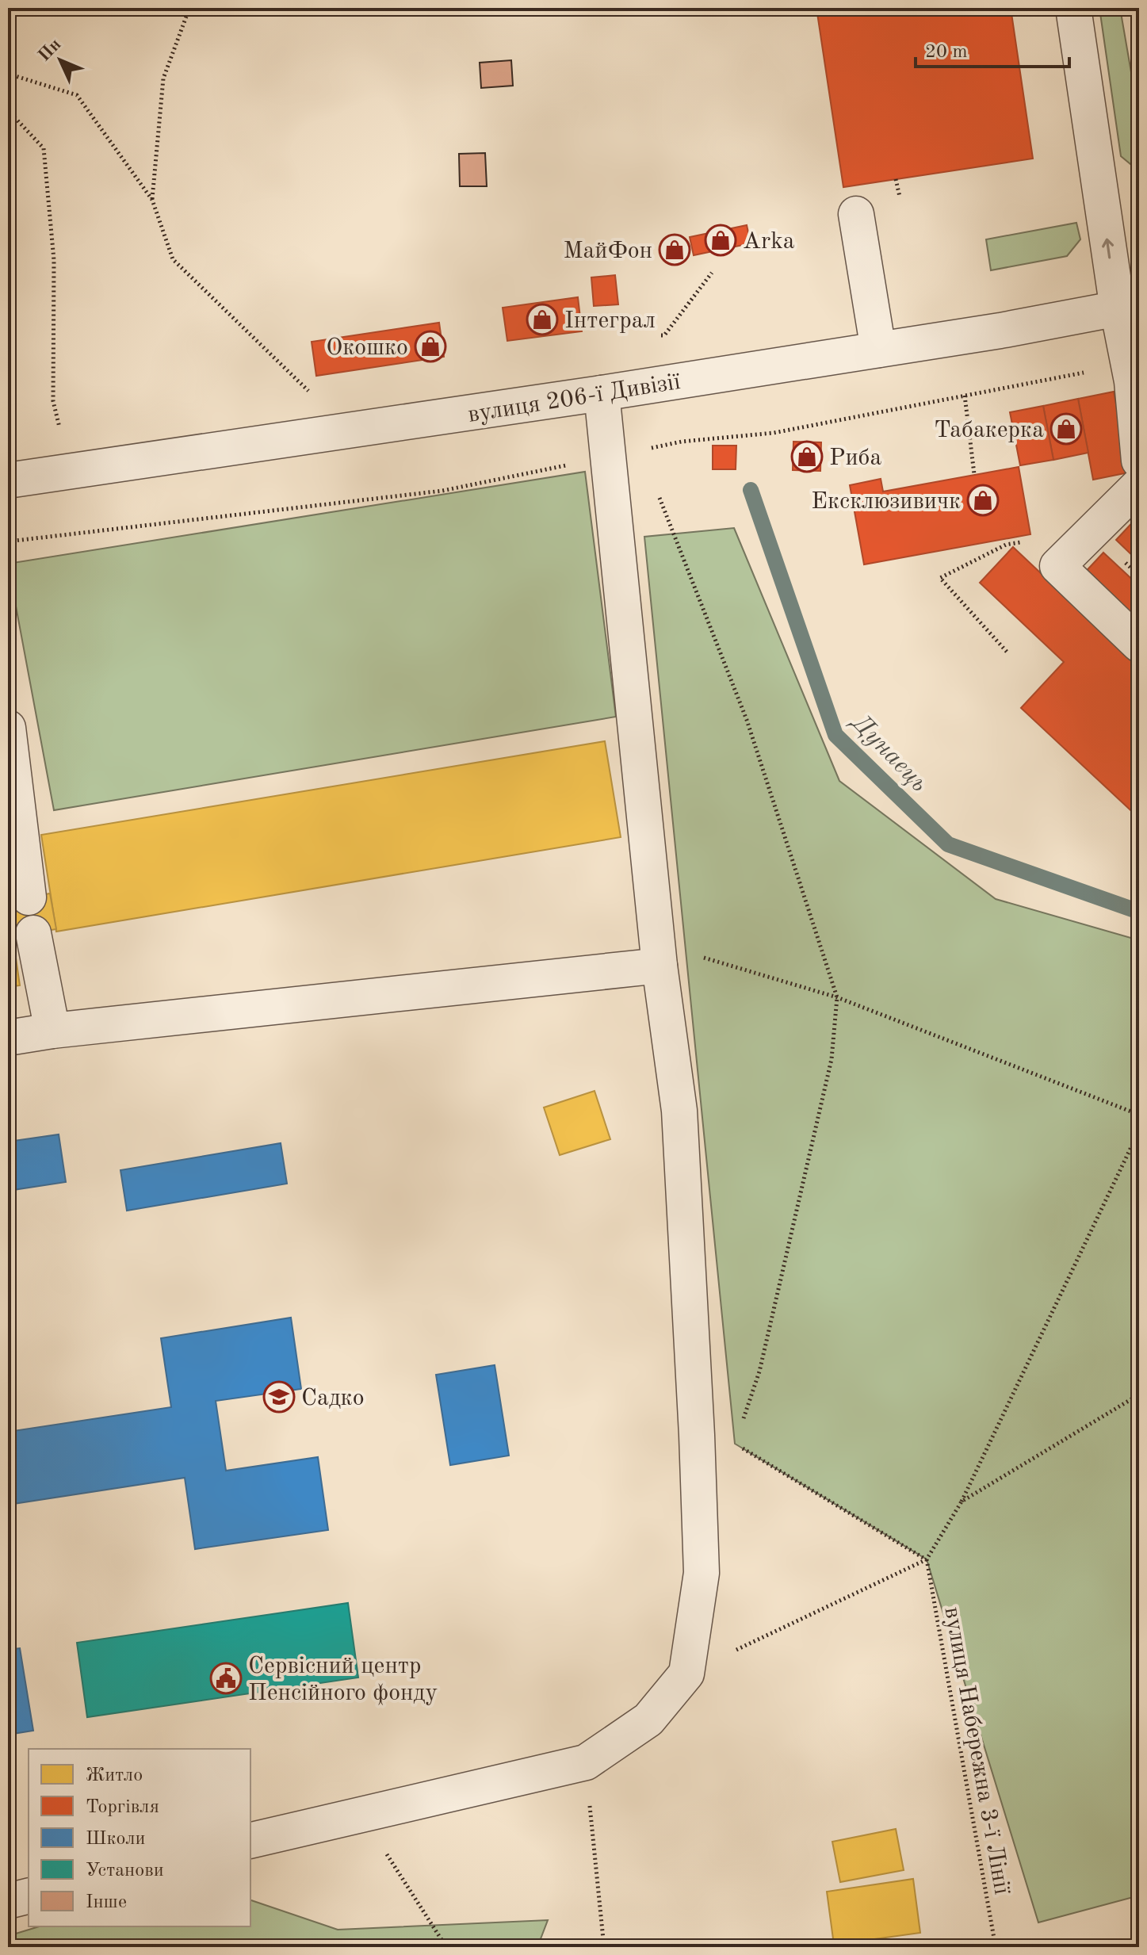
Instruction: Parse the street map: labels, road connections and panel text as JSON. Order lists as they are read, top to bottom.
{
  "streets": {
    "street": ["вулиця 206-ї Дивізії"],
    "path": ["вулиця Набережна 3-ї Лінії"]
  },
  "water": ["Дунаець"],
  "places": {
    "shop": [
      "Arka",
      "МайФон",
      "Інтеграл",
      "Окошко",
      "Табакерка",
      "Риба",
      "Ексклюзивичк"
    ],
    "school or university": ["Садко"],
    "public building": ["Сервісний центр Пенсійного фонду"]
  },
  "legend": [
    "Житло",
    "Торгівля",
    "Школи",
    "Установи",
    "Інше"
  ],
  "scale_bar": "20 m",
  "north": "top left"
}
